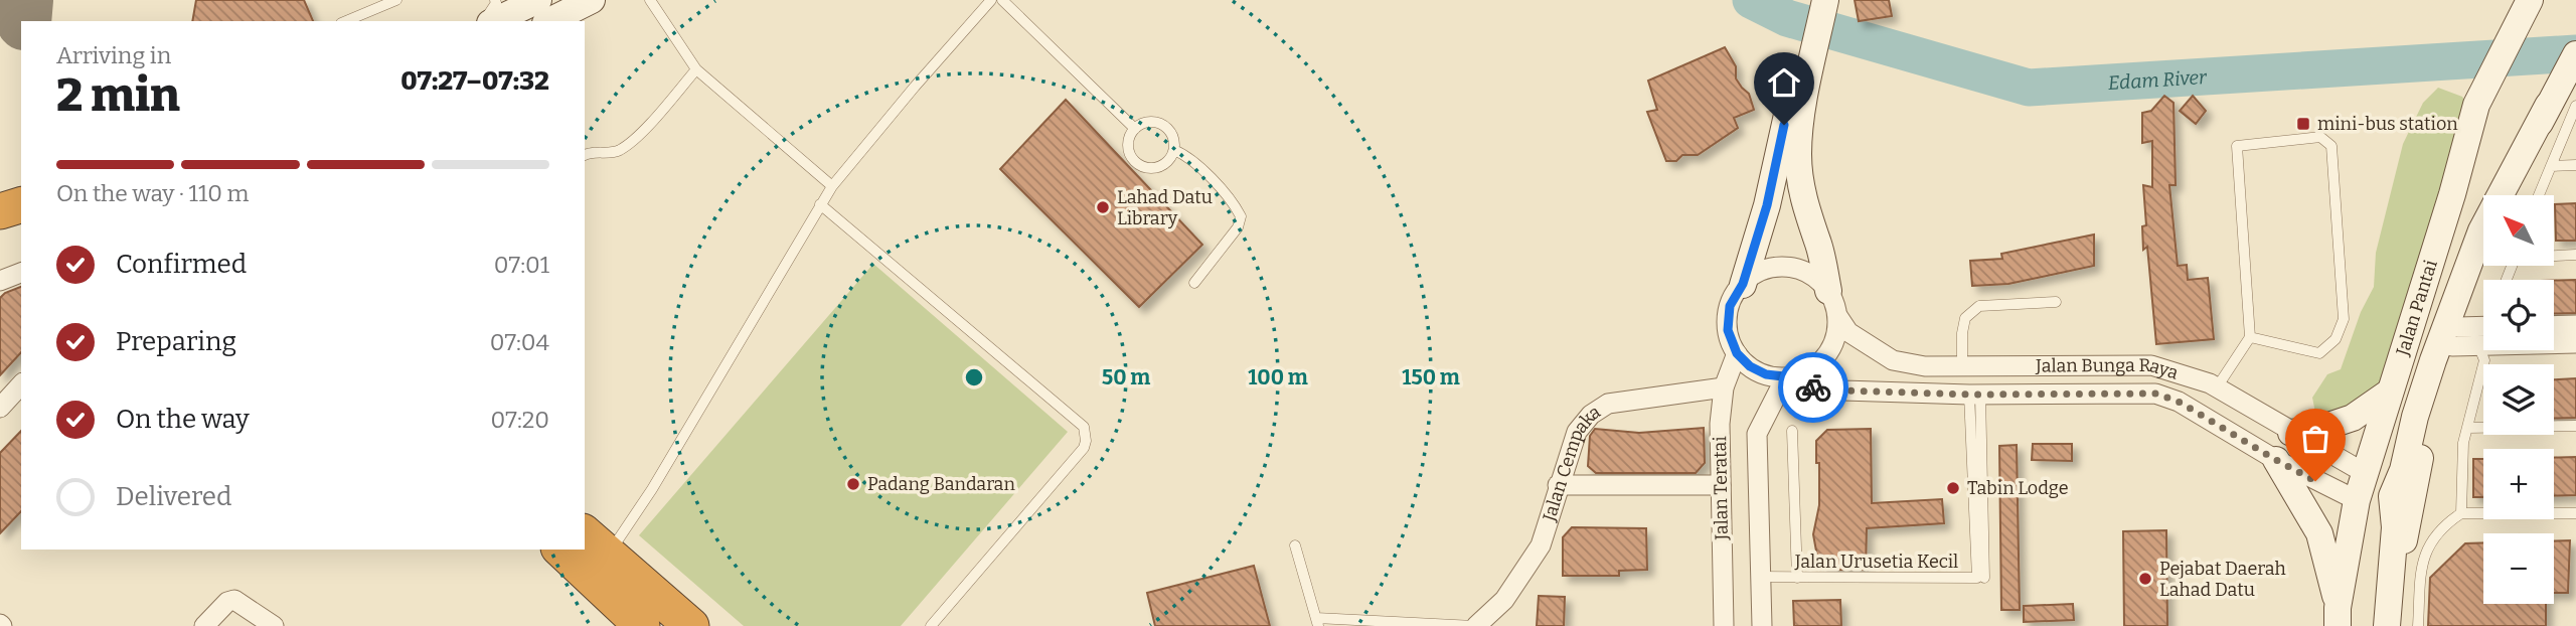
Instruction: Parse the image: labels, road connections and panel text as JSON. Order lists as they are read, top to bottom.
{
  "streets": {
    "street": [
      "Jalan Pantai",
      "Jalan Bunga Raya",
      "Jalan Cempaka",
      "Jalan Teratai"
    ],
    "lane": ["Jalan Urusetia Kecil"]
  },
  "crossings": [
    ["Jalan Pantai", "Jalan Bunga Raya"],
    ["Jalan Bunga Raya", "Jalan Teratai"],
    ["Jalan Bunga Raya", "Jalan Urusetia Kecil"],
    ["Jalan Cempaka", "Jalan Teratai"]
  ],
  "water": ["Edam River"],
  "places": {
    "transit": ["mini-bus station"],
    "other": [
      "Lahad Datu Library",
      "Padang Bandaran",
      "Tabin Lodge",
      "Pejabat Daerah Lahad Datu"
    ]
  },
  "north": "top left",
  "page": {
    "heading": ["2 min", "Arriving in", "07:27–07:32"],
    "bar": "On the way · 110 m",
    "map_buttons": ["+", "−"],
    "list": [
      ["Confirmed", "07:01"],
      ["Preparing", "07:04"],
      ["On the way", "07:20"],
      "Delivered"
    ]
  },
  "rings": ["50 m", "100 m", "150 m"]
}
